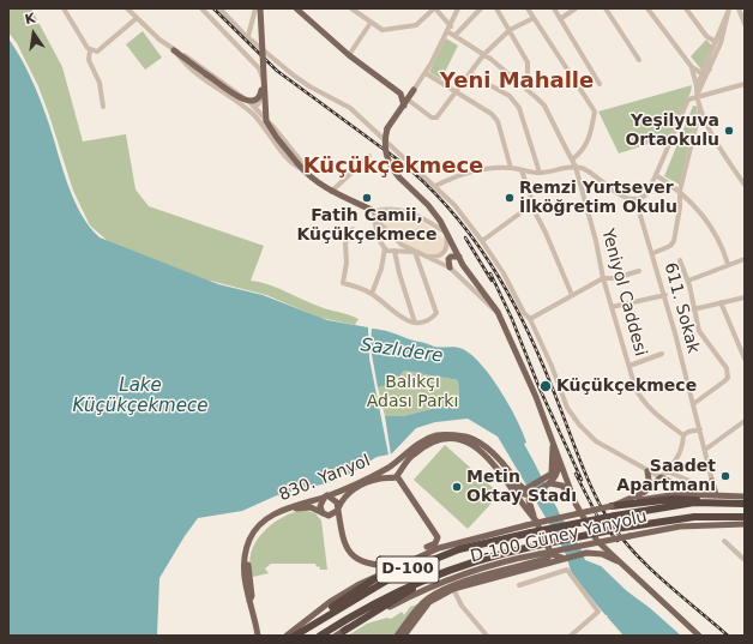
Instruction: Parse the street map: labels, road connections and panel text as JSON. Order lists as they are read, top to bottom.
{
  "streets": {
    "highway": ["D-100"],
    "main road": ["830. Yanyol", "D-100 Güney Yanyolu"],
    "street": ["Yeniyol Caddesi", "611. Sokak"]
  },
  "districts": ["Yeni Mahalle", "Küçükçekmece"],
  "water": ["Sazlıdere", "Lake Küçükçekmece"],
  "parks": ["Balıkçı Adası Parkı"],
  "places": [
    "Yeşilyuva Ortaokulu",
    "Fatih Camii, Küçükçekmece",
    "Remzi Yurtsever İlköğretim Okulu",
    "Küçükçekmece",
    "Saadet Apartmanı",
    "Metin Oktay Stadı"
  ],
  "north": "top"
}
